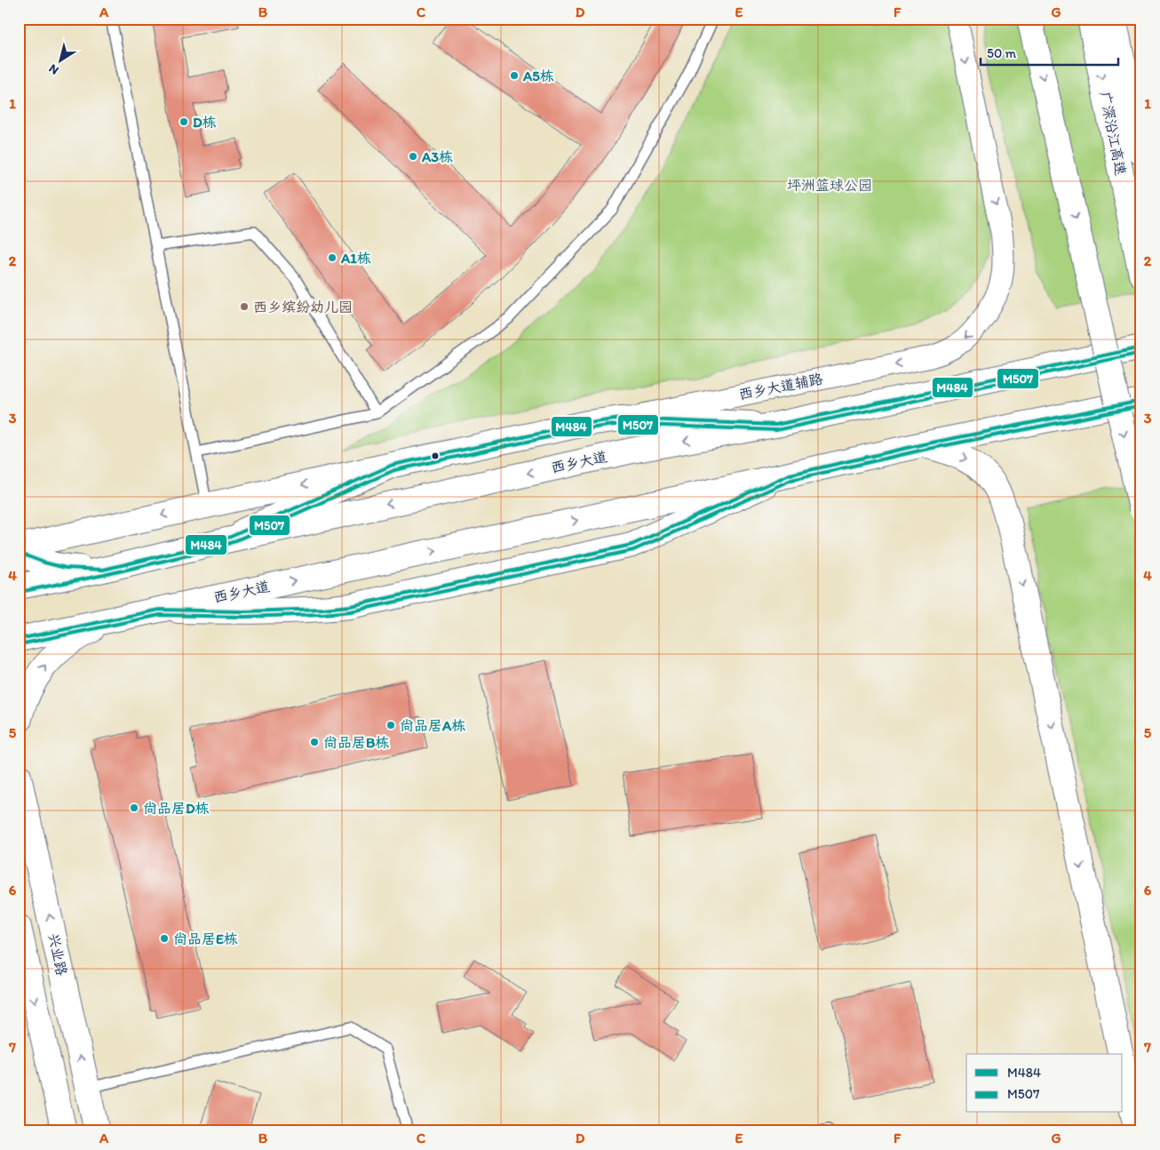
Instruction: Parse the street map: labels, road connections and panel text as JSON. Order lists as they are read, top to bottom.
{
  "streets": {
    "main road": [
      "广深沿江高速",
      "西乡大道辅路",
      "西乡大道",
      "兴业路"
    ]
  },
  "crossings": [
    ["西乡大道辅路", "西乡大道"]
  ],
  "parks": ["坪洲篮球公园"],
  "places": [
    "A5栋",
    "D栋",
    "A3栋",
    "A1栋",
    "西乡缤纷幼儿园",
    "尚品居A栋",
    "尚品居B栋",
    "尚品居D栋",
    "尚品居E栋"
  ],
  "lines": ["transit line M484", "transit line M507"],
  "legend": ["M484", "M507"],
  "scale_bar": "50 m",
  "north": "bottom left",
  "grid": {
    "columns": [
      "A",
      "B",
      "C",
      "D",
      "E",
      "F",
      "G"
    ],
    "rows": [
      "1",
      "2",
      "3",
      "4",
      "5",
      "6",
      "7"
    ]
  }
}
